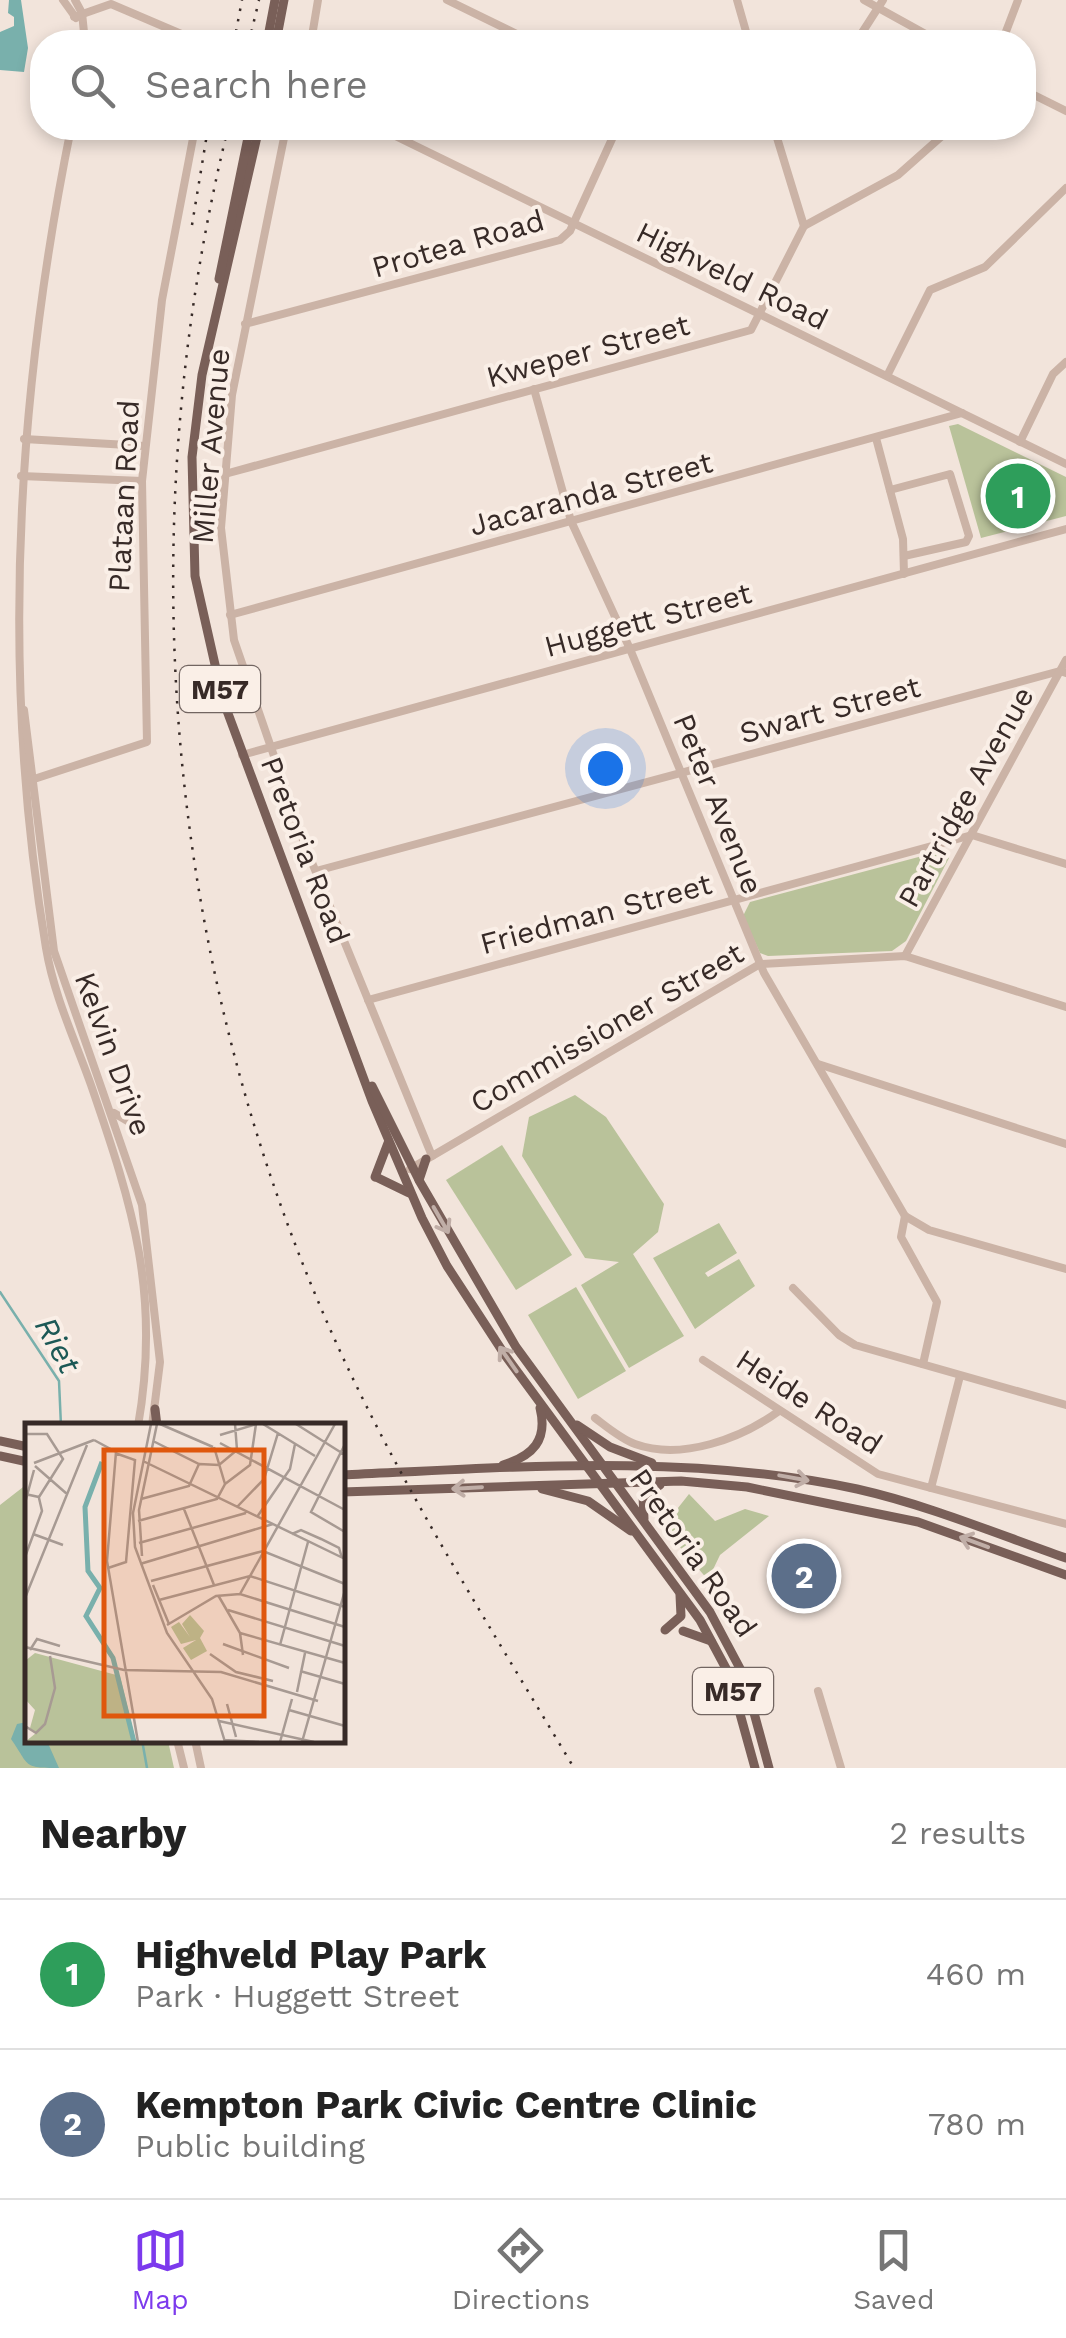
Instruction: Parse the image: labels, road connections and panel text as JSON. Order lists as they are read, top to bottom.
{
  "streets": {
    "main road": ["M57", "Pretoria Road"],
    "street": [
      "Protea Road",
      "Highveld Road",
      "Kweper Street",
      "Miller Avenue",
      "Jacaranda Street",
      "Plataan Road",
      "Huggett Street",
      "Swart Street",
      "Partridge Avenue",
      "Peter Avenue",
      "Friedman Street",
      "Commissioner Street",
      "Kelvin Drive",
      "Heide Road"
    ]
  },
  "crossings": [
    ["Protea Road", "Highveld Road"],
    ["Protea Road", "Miller Avenue"],
    ["Highveld Road", "Kweper Street"],
    ["Highveld Road", "Jacaranda Street"],
    ["Kweper Street", "Miller Avenue"],
    ["Kweper Street", "Peter Avenue"],
    ["Miller Avenue", "Jacaranda Street"],
    ["Miller Avenue", "Huggett Street"],
    ["Miller Avenue", "Swart Street"],
    ["Miller Avenue", "Friedman Street"],
    ["Miller Avenue", "Commissioner Street"],
    ["Jacaranda Street", "Peter Avenue"],
    ["Plataan Road", "Kelvin Drive"],
    ["Huggett Street", "Peter Avenue"],
    ["Huggett Street", "Pretoria Road"],
    ["Swart Street", "Partridge Avenue"],
    ["Swart Street", "Peter Avenue"],
    ["Partridge Avenue", "Friedman Street"],
    ["Partridge Avenue", "Commissioner Street"],
    ["Peter Avenue", "Friedman Street"],
    ["Peter Avenue", "Commissioner Street"],
    ["Pretoria Road", "Commissioner Street"]
  ],
  "water": ["Riet"],
  "page": {
    "search": "Search here",
    "pins": ["1", "2"],
    "heading": ["Nearby", "2 results"],
    "list": [
      {
        "mark": "1",
        "name": "Highveld Play Park",
        "note": "Park · Huggett Street",
        "value": "460 m"
      },
      {
        "mark": "2",
        "name": "Kempton Park Civic Centre Clinic",
        "note": "Public building",
        "value": "780 m"
      }
    ],
    "nav": ["Map", "Directions", "Saved"]
  }
}
